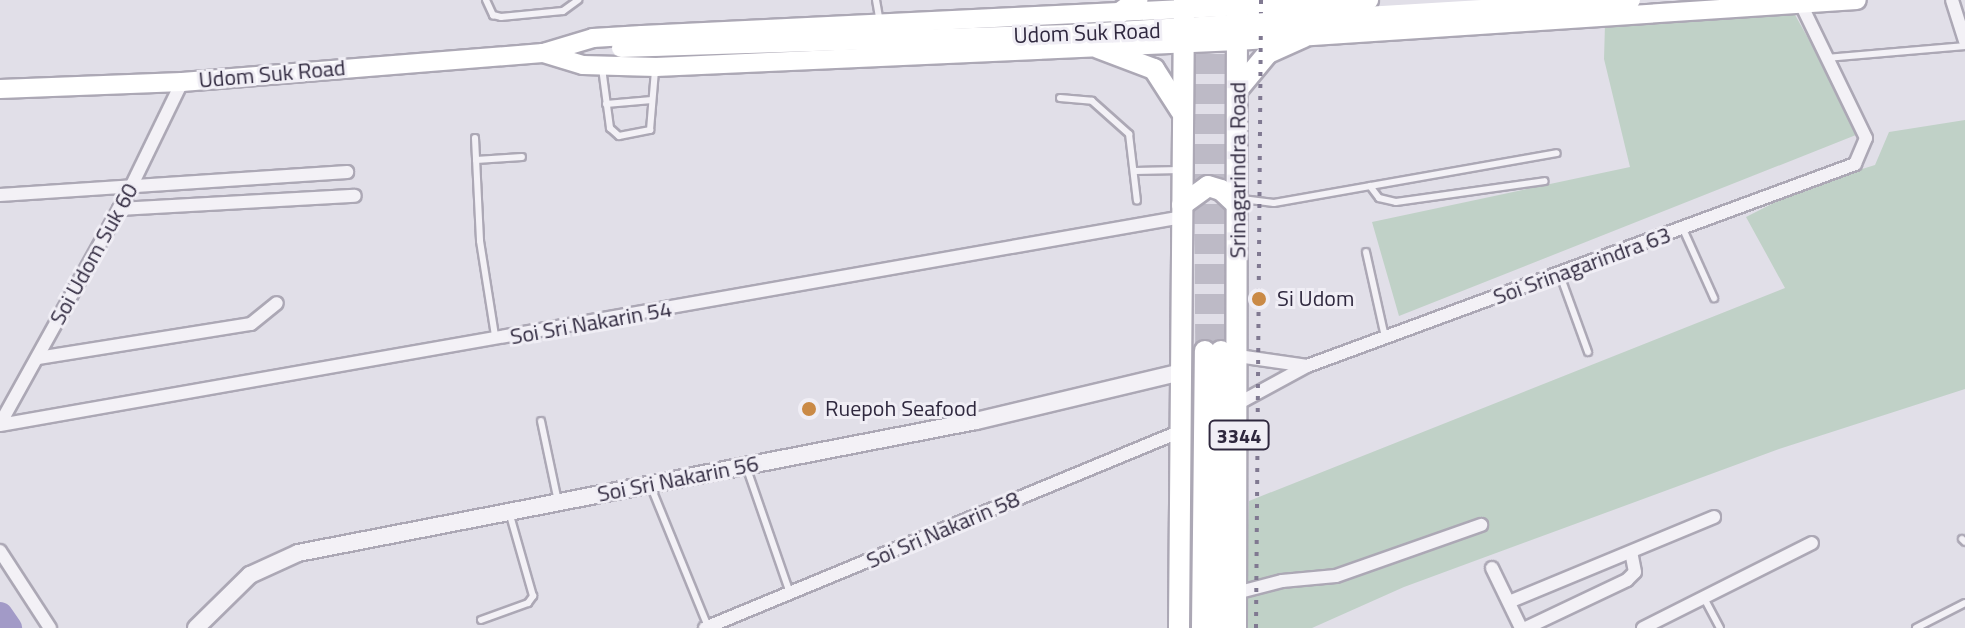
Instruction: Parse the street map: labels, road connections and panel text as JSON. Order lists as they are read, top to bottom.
{
  "streets": {
    "main road": ["Udom Suk Road", "Srinagarindra Road", "3344"],
    "street": [
      "Soi Udom Suk 60",
      "Soi Srinagarindra 63",
      "Soi Sri Nakarin 54",
      "Soi Sri Nakarin 56",
      "Soi Sri Nakarin 58"
    ]
  },
  "crossings": [
    ["Udom Suk Road", "Srinagarindra Road"],
    ["Udom Suk Road", "Soi Udom Suk 60"],
    ["Srinagarindra Road", "Soi Srinagarindra 63"],
    ["Soi Udom Suk 60", "Soi Sri Nakarin 54"],
    ["Soi Sri Nakarin 54", "3344"],
    ["3344", "Soi Sri Nakarin 56"],
    ["3344", "Soi Sri Nakarin 58"]
  ],
  "places": ["Si Udom", "Ruepoh Seafood"]
}
